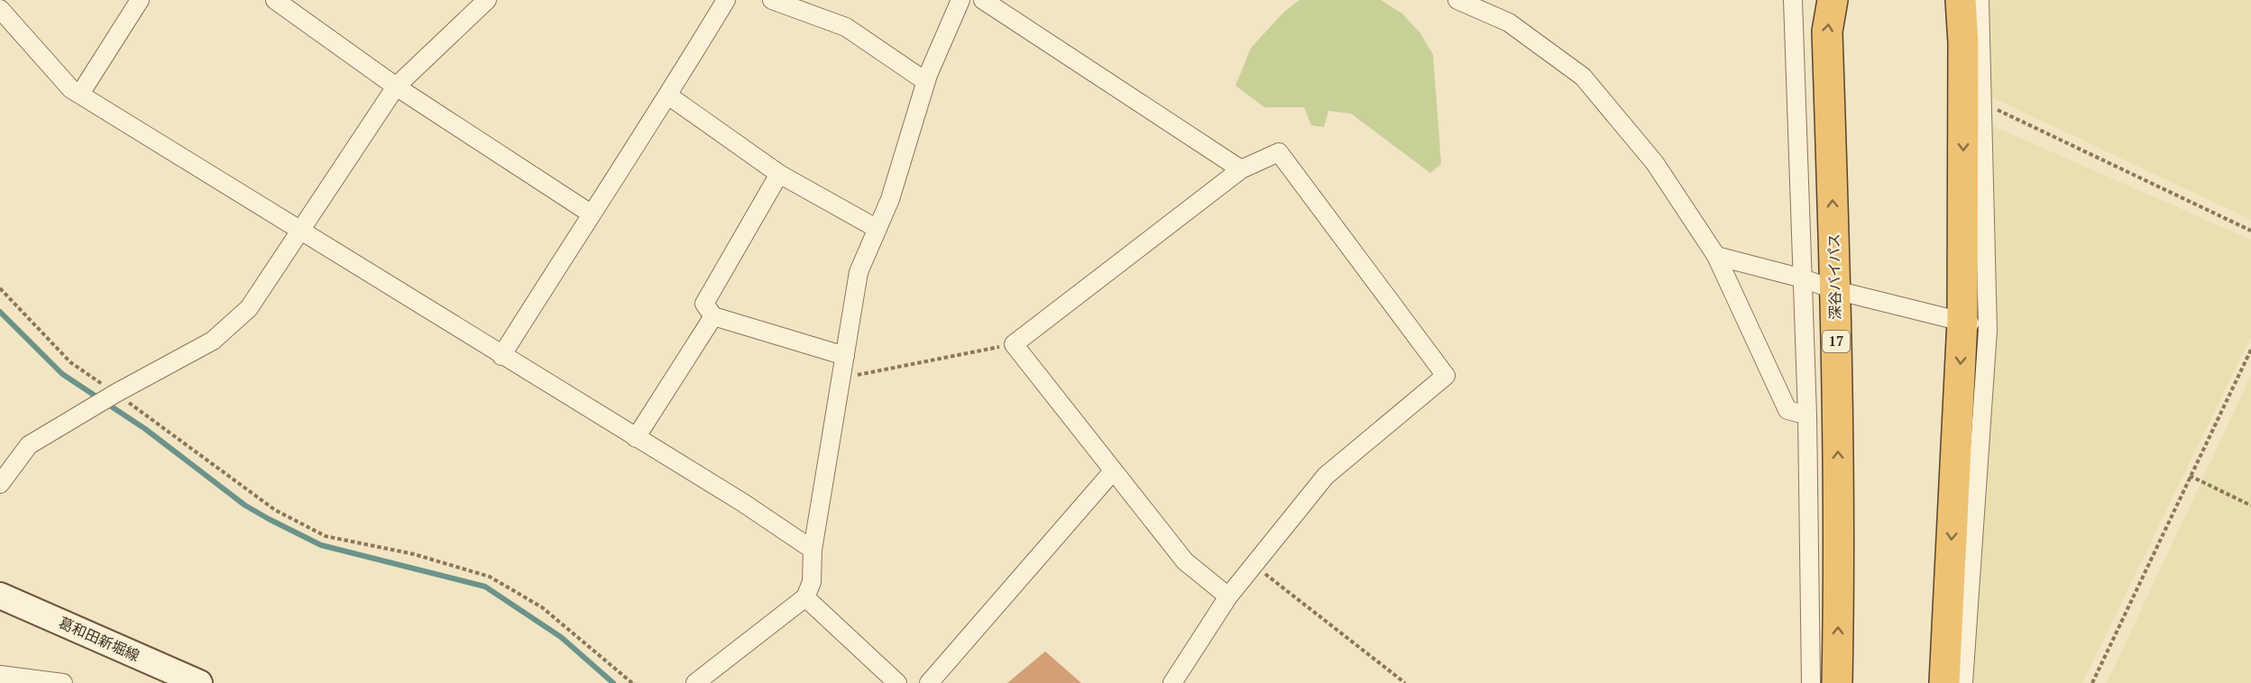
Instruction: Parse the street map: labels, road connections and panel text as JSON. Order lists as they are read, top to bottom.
{
  "streets": {
    "highway": ["深谷バイパス", "17"],
    "main road": ["葛和田新堀線"]
  }
}
